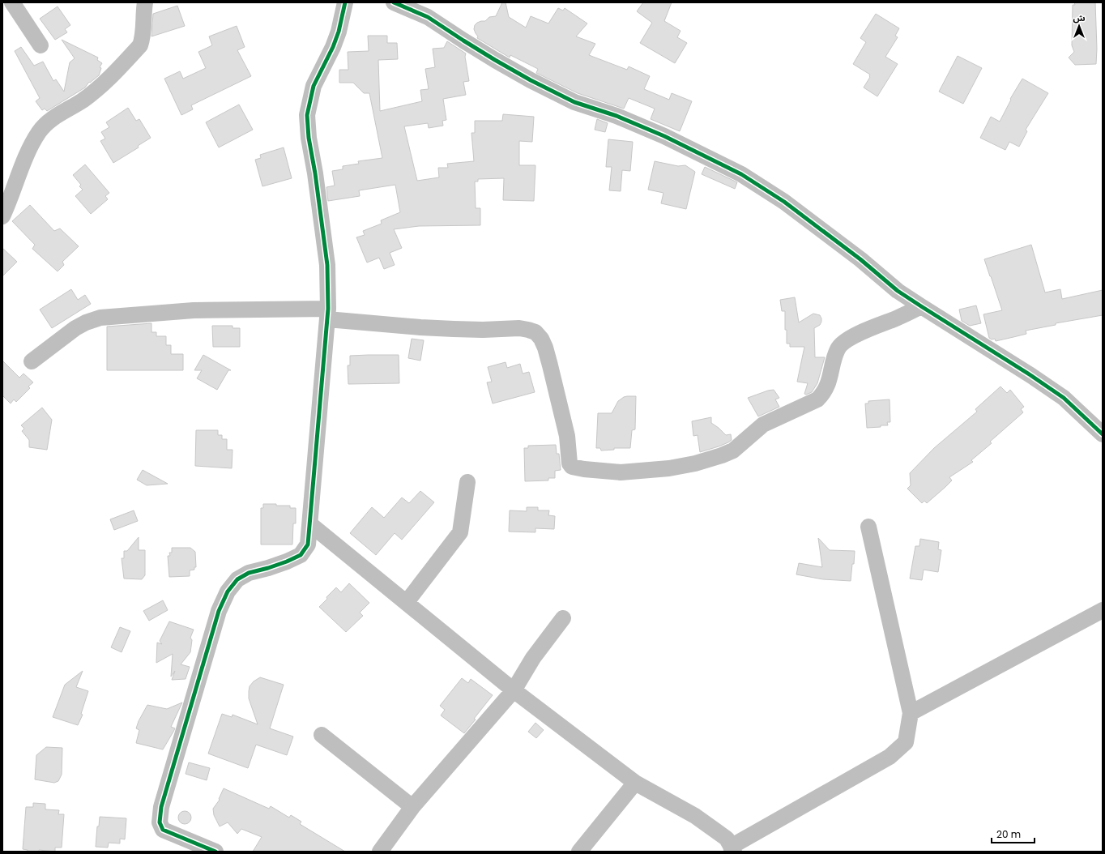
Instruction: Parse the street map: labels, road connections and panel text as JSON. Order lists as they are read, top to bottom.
{
  "scale_bar": "20 m",
  "north": "top"
}
